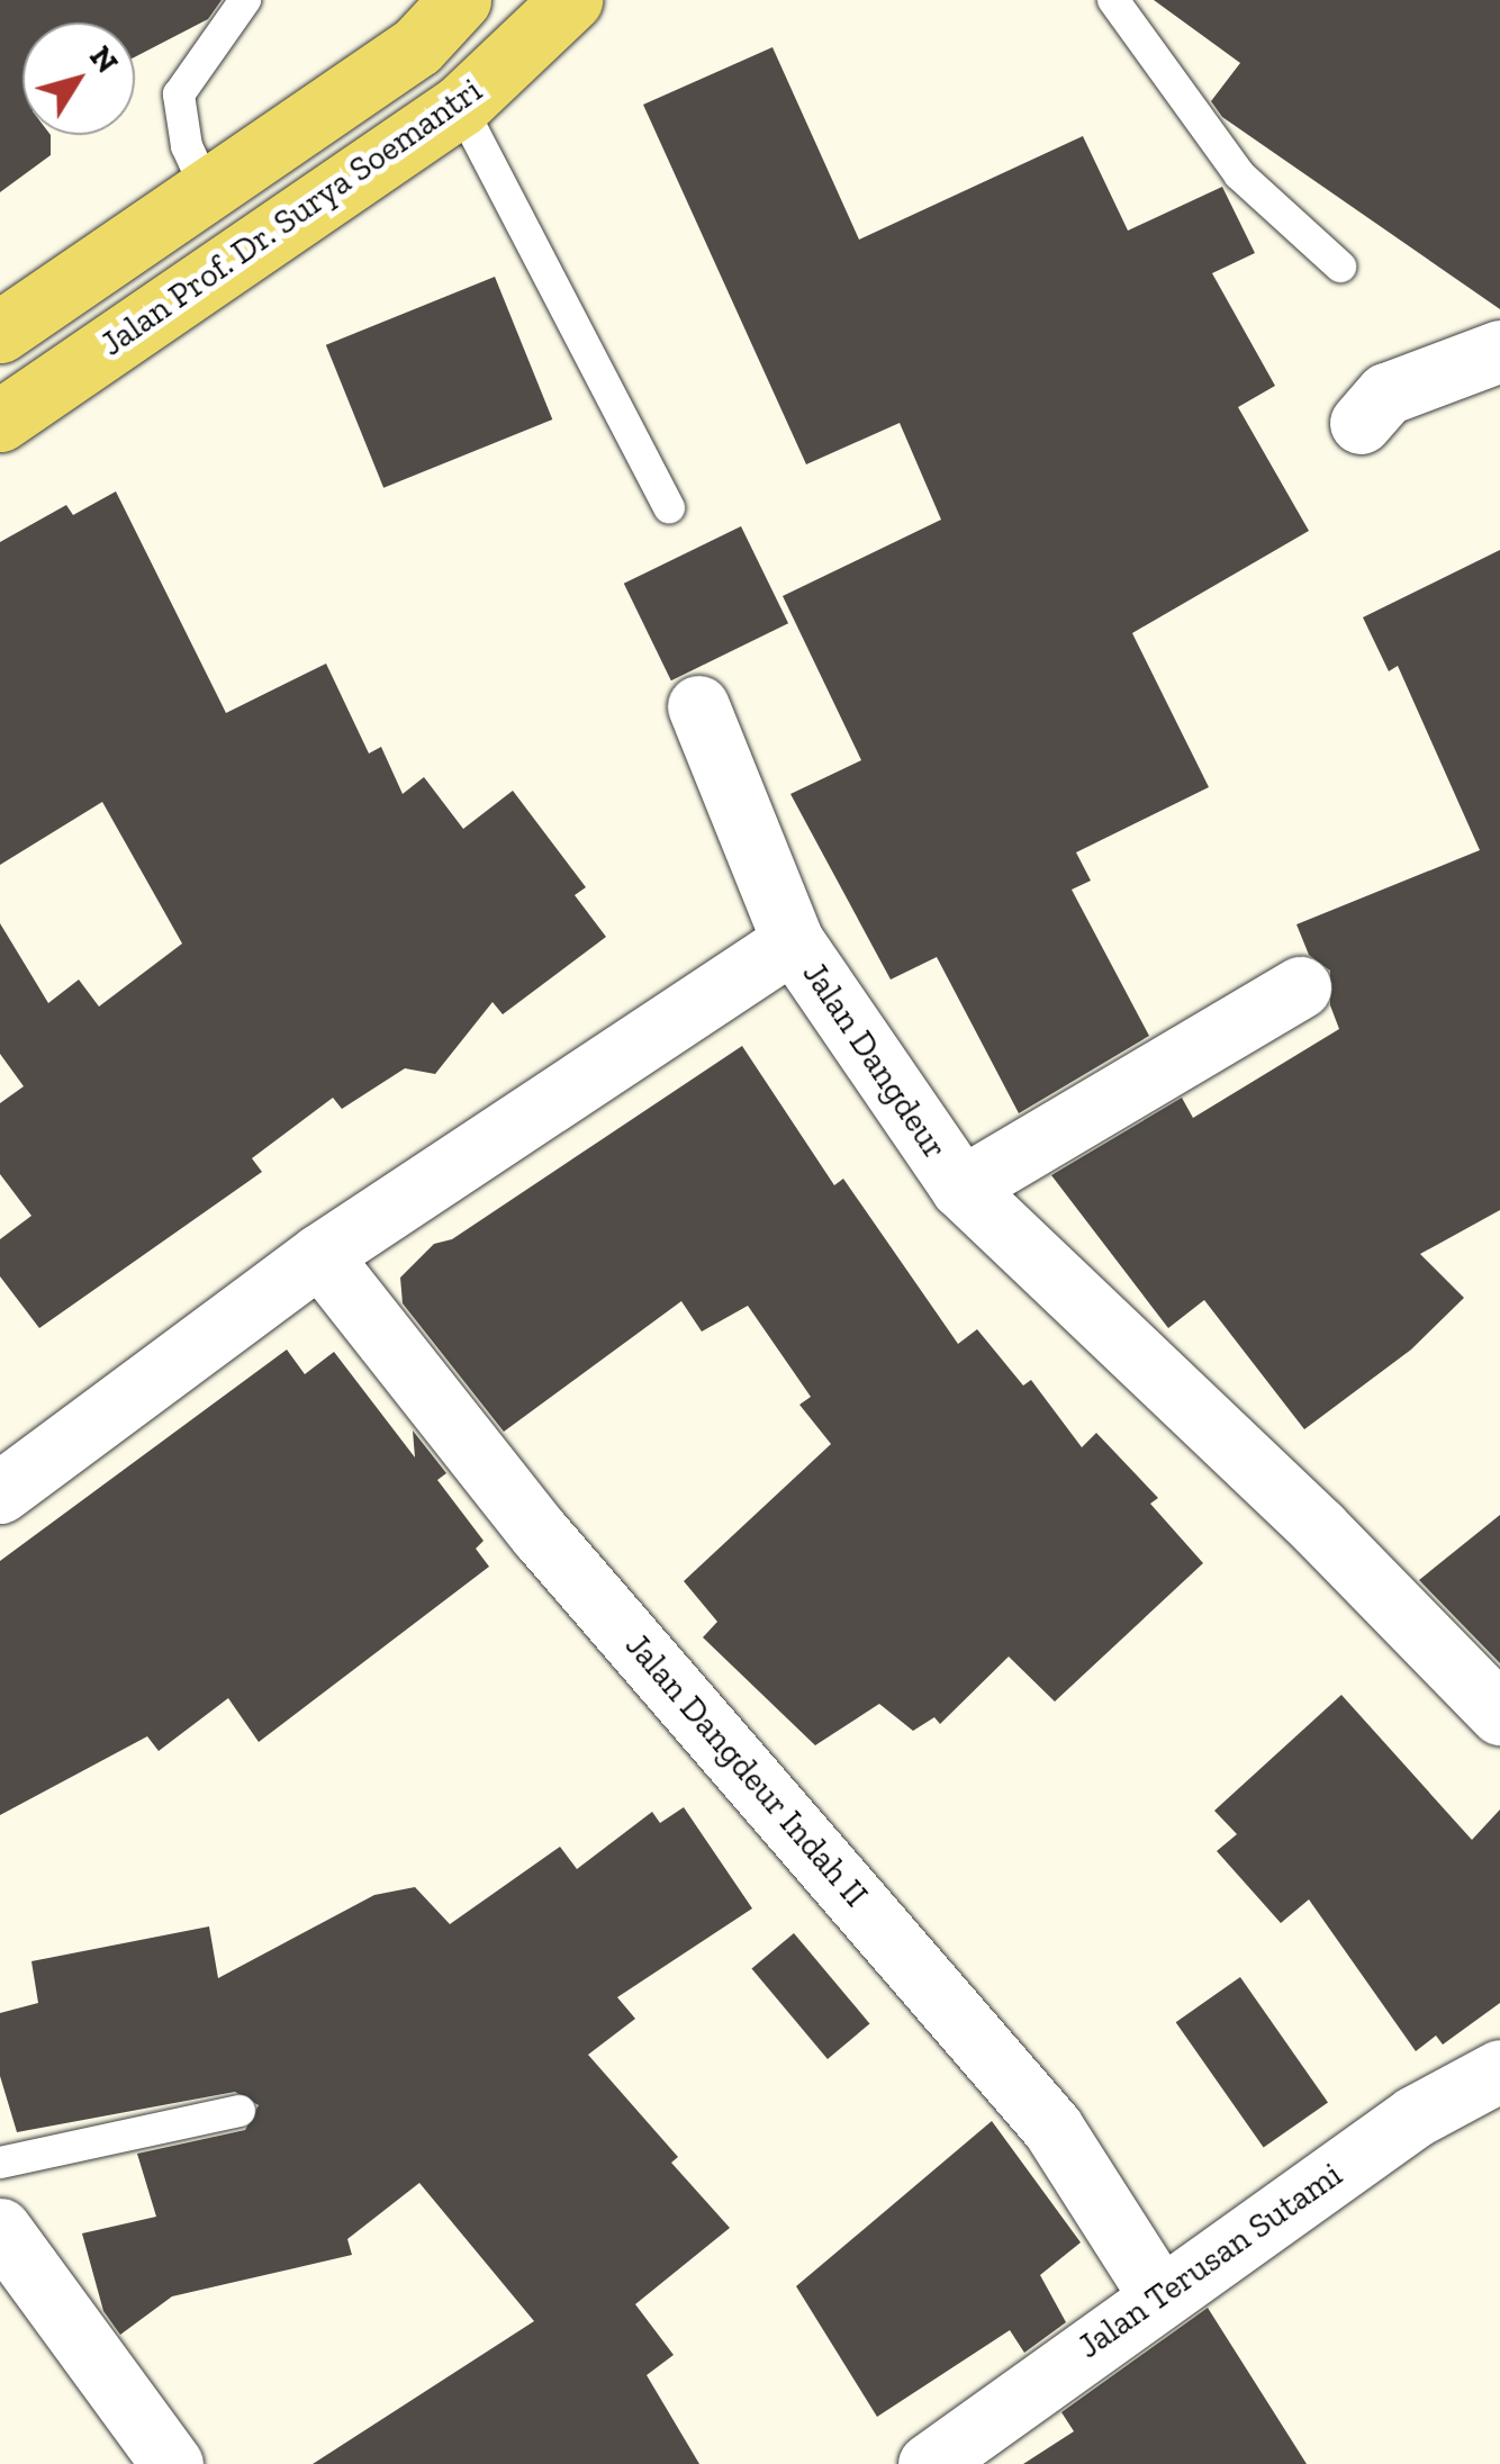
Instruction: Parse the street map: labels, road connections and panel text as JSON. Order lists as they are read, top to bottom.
{
  "streets": {
    "main road": ["Jalan Prof. Dr. Surya Soemantri"],
    "street": ["Jalan Dangdeur", "Jalan Dangdeur Indah II", "Jalan Terusan Sutami"]
  },
  "crossings": [
    ["Jalan Dangdeur", "Jalan Dangdeur Indah II"],
    ["Jalan Dangdeur Indah II", "Jalan Terusan Sutami"]
  ],
  "north": "top right"
}
